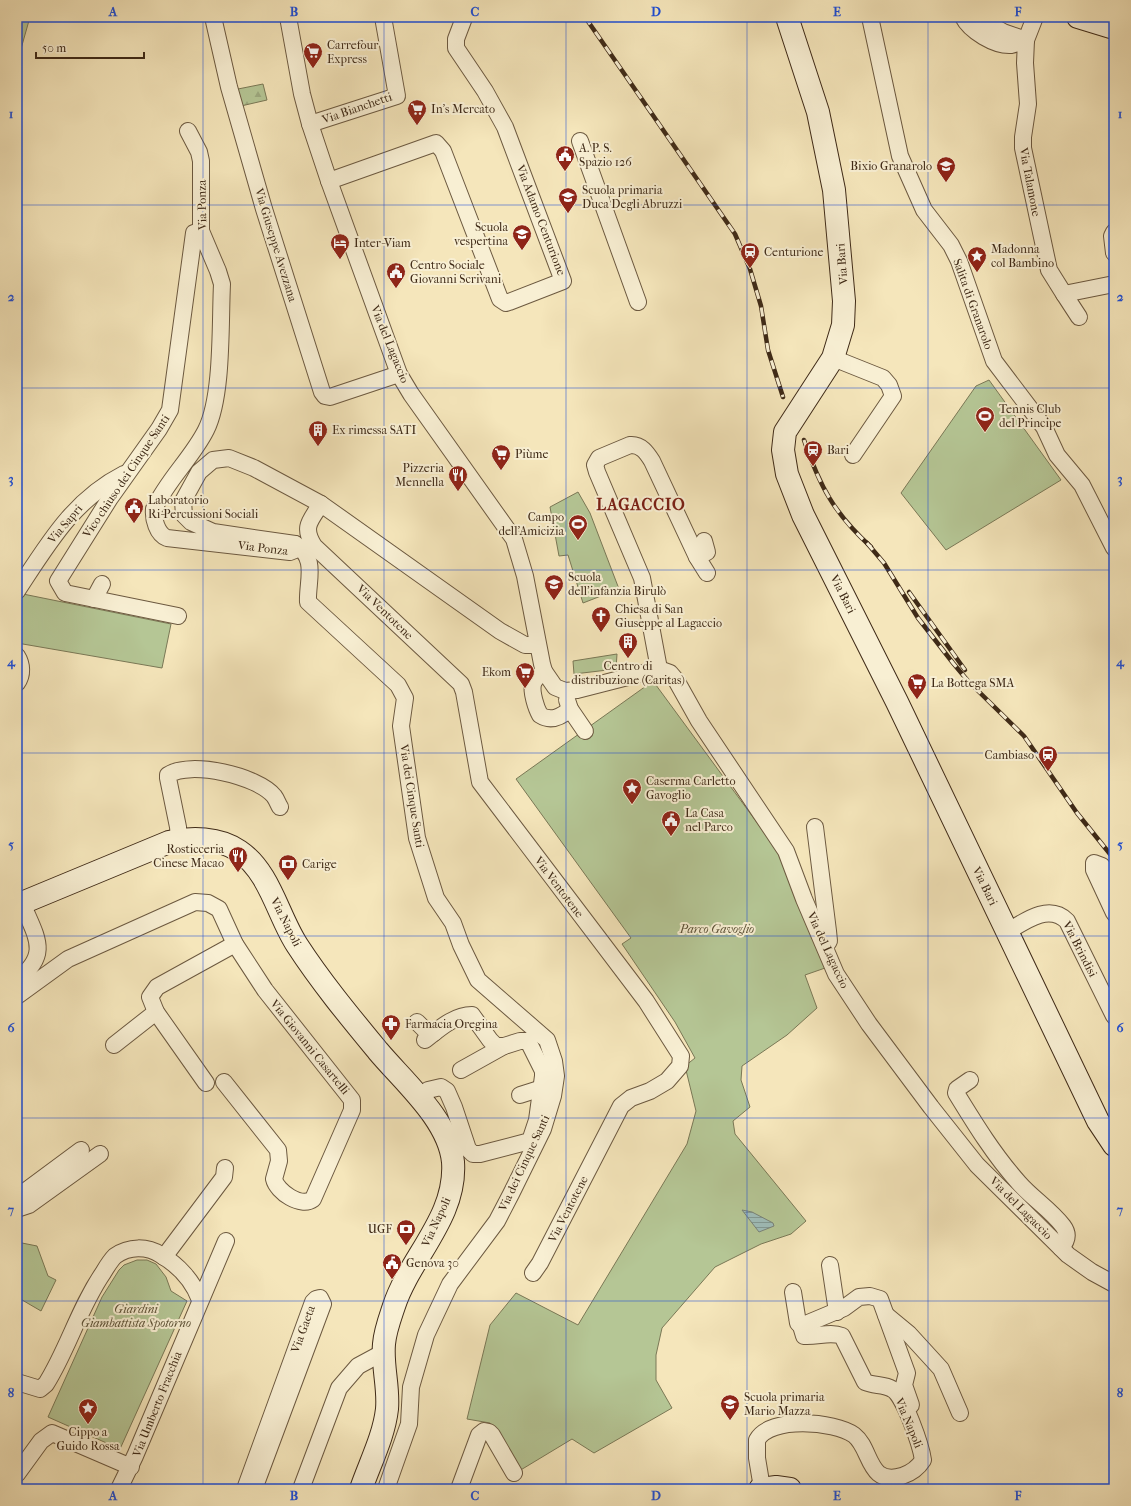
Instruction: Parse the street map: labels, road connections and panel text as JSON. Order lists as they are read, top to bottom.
{
  "streets": {
    "street": [
      "Via Bianchetti",
      "Via Talamone",
      "Via Ponza",
      "Via Adamo Centurione",
      "Via Giuseppe Avezzana",
      "Via Bari",
      "Salita di Granarolo",
      "Via del Lagaccio",
      "Vico chiuso dei Cinque Santi",
      "Via Sapri",
      "Via Ventotene",
      "Via dei Cinque Santi",
      "Via Napoli",
      "Via Brindisi",
      "Via Giovanni Casartelli",
      "Via Gaeta",
      "Via Umberto Fracchia"
    ]
  },
  "crossings": [
    ["Via Bianchetti", "Via del Lagaccio"],
    ["Via Ponza", "Via del Lagaccio"],
    ["Via Ponza", "Vico chiuso dei Cinque Santi"],
    ["Via Ponza", "Via Ventotene"],
    ["Via Ponza", "Via dei Cinque Santi"],
    ["Via Adamo Centurione", "Via del Lagaccio"],
    ["Via Giuseppe Avezzana", "Via del Lagaccio"],
    ["Via Bari", "Via Brindisi"],
    ["Vico chiuso dei Cinque Santi", "Via Sapri"]
  ],
  "districts": ["LAGACCIO"],
  "parks": ["Parco Gavoglio", "Giardini Giambattista Spotorno"],
  "places": {
    "supermarket": [
      "Carrefour Express",
      "In's Mercato",
      "Piùme",
      "Ekom",
      "La Bottega SMA"
    ],
    "public building": [
      "A. P. S. Spazio 126",
      "Centro Sociale Giovanni Scrivani",
      "Laboratorio Ri-Percussioni Sociali",
      "La Casa nel Parco",
      "Genova 30"
    ],
    "school or university": [
      "Bixio Granarolo",
      "Scuola primaria Duca Degli Abruzzi",
      "Scuola vespertina",
      "Scuola dell'infanzia Birulò",
      "Scuola primaria Mario Mazza"
    ],
    "hotel": ["Inter-Viam"],
    "station": ["Centurione", "Bari", "Cambiaso"],
    "place": ["Madonna col Bambino", "Caserma Carletto Gavoglio", "Cippo a Guido Rossa"],
    "sports": ["Tennis Club del Principe", "Campo dell'Amicizia"],
    "building": ["Ex rimessa SATI", "Centro di distribuzione (Caritas)"],
    "restaurant": ["Pizzeria Mennella", "Rosticceria Cinese Macao"],
    "church": ["Chiesa di San Giuseppe al Lagaccio"],
    "bank": ["Carige", "UGF"],
    "pharmacy": ["Farmacia Oregina"]
  },
  "scale_bar": "50 m",
  "grid": {
    "columns": [
      "A",
      "B",
      "C",
      "D",
      "E",
      "F"
    ],
    "rows": [
      "1",
      "2",
      "3",
      "4",
      "5",
      "6",
      "7",
      "8"
    ]
  }
}
